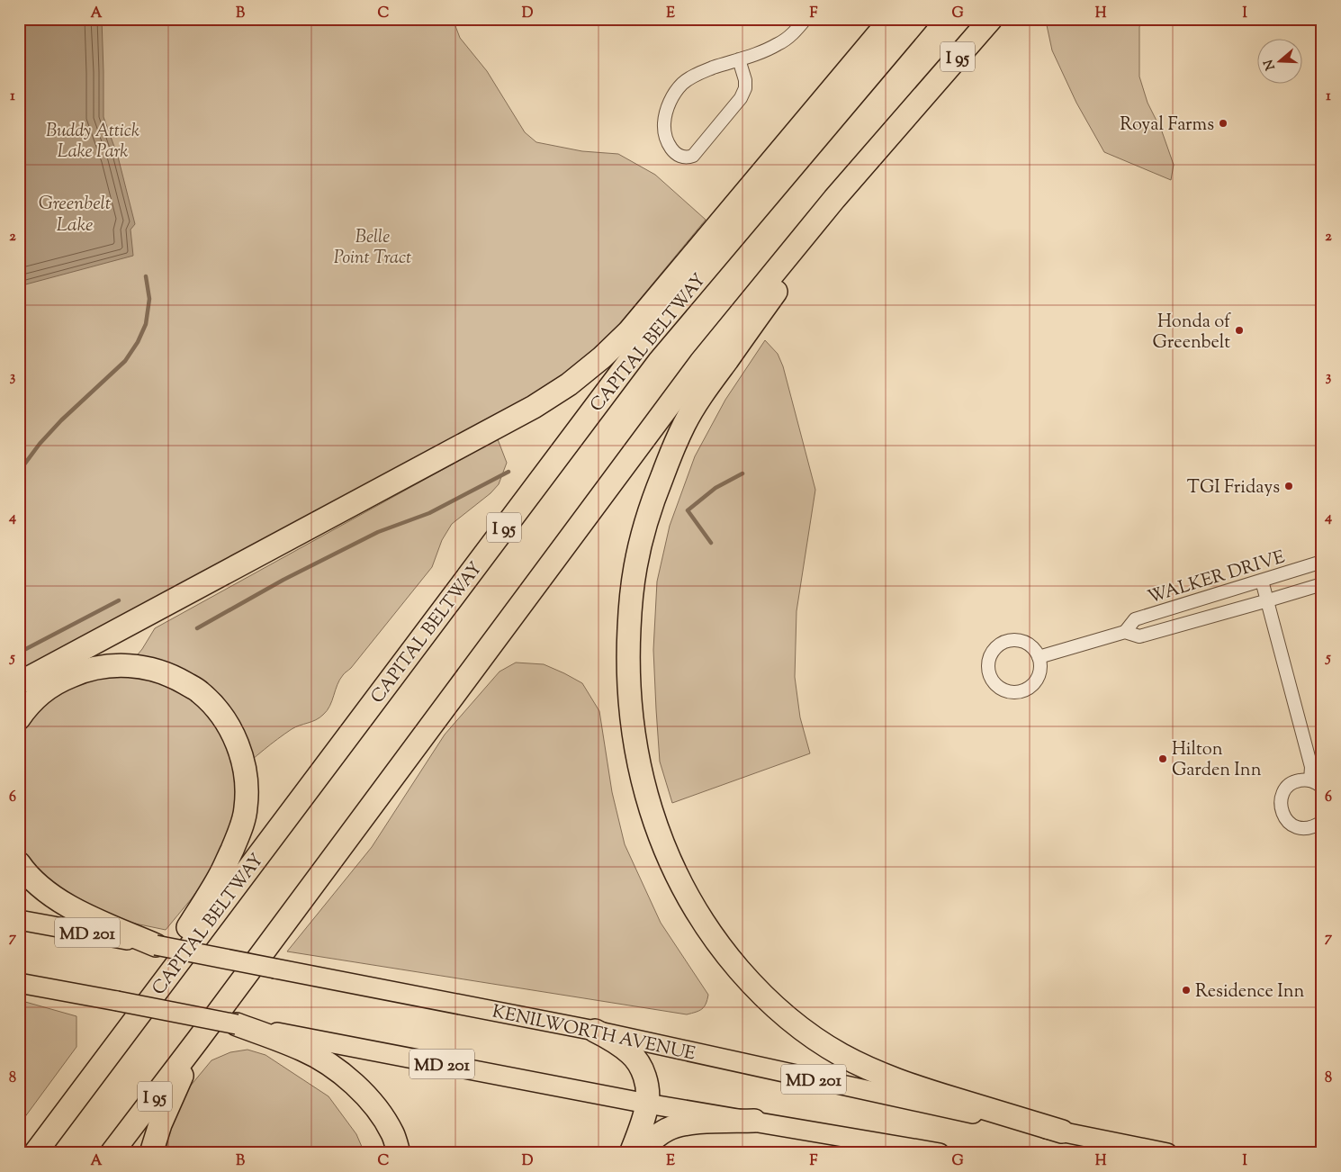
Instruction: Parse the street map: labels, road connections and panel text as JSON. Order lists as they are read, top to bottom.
{
  "streets": {
    "highway": ["I 95", "CAPITAL BELTWAY"],
    "main road": ["MD 201", "KENILWORTH AVENUE"],
    "street": ["WALKER DRIVE"]
  },
  "water": ["Greenbelt Lake"],
  "parks": ["Buddy Attick Lake Park", "Belle Point Tract"],
  "places": [
    "Royal Farms",
    "Honda of Greenbelt",
    "TGI Fridays",
    "Hilton Garden Inn",
    "Residence Inn"
  ],
  "north": "left",
  "grid": {
    "columns": [
      "A",
      "B",
      "C",
      "D",
      "E",
      "F",
      "G",
      "H",
      "I"
    ],
    "rows": [
      "1",
      "2",
      "3",
      "4",
      "5",
      "6",
      "7",
      "8"
    ]
  }
}
